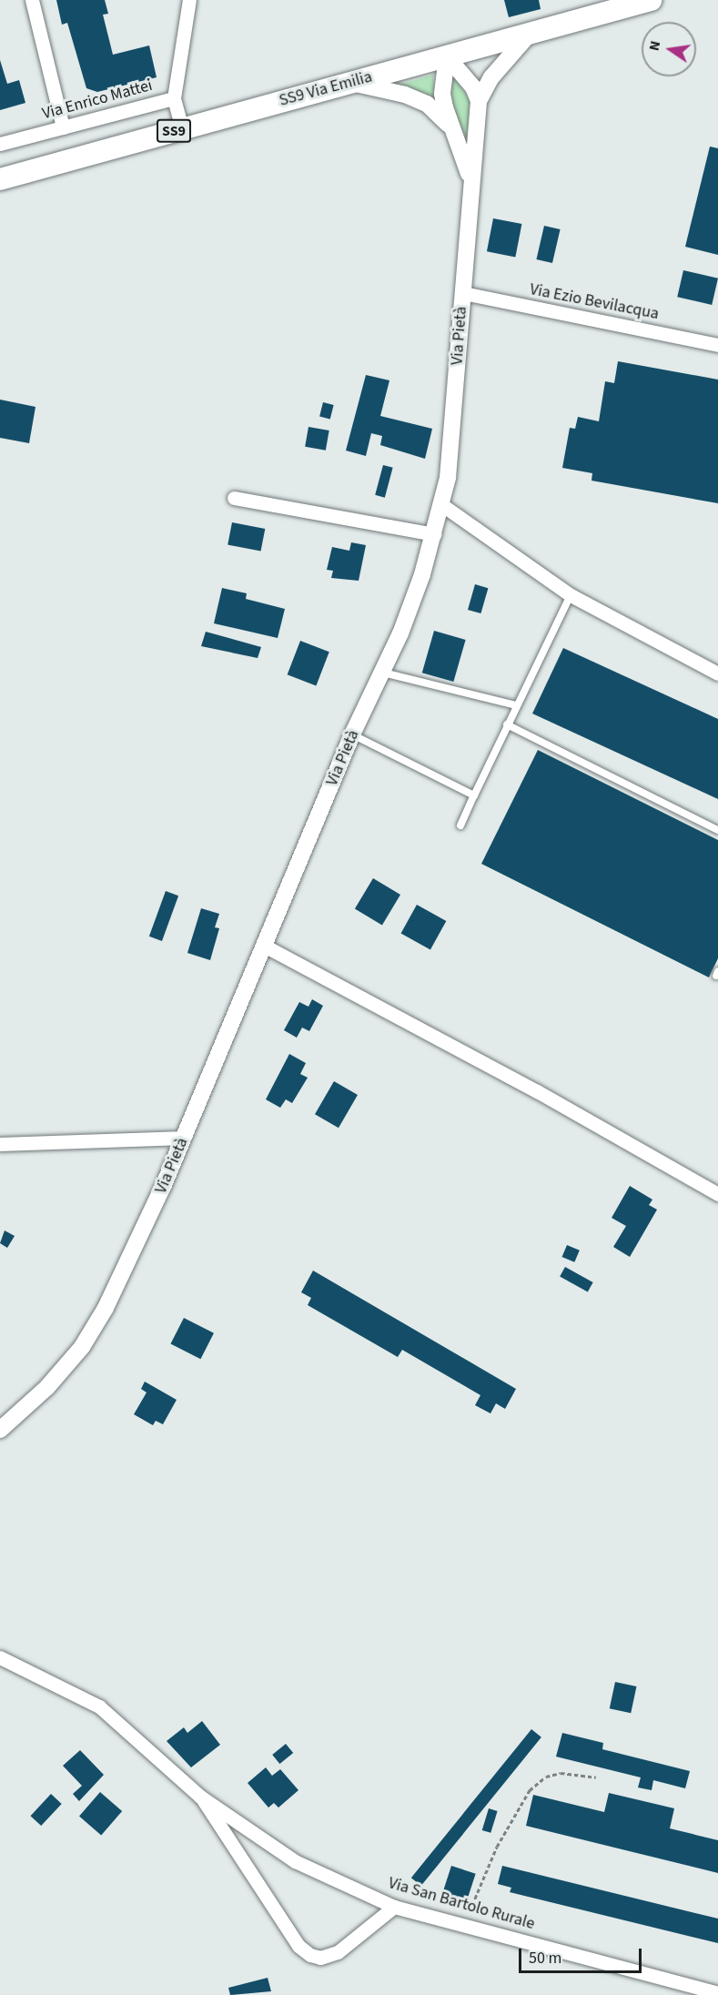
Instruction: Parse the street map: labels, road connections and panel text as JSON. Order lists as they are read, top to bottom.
{
  "streets": {
    "main road": ["SS9 Via Emilia", "SS9"],
    "street": [
      "Via Enrico Mattei",
      "Via Ezio Bevilacqua",
      "Via Pietà",
      "Via San Bartolo Rurale"
    ]
  },
  "crossings": [
    ["SS9 Via Emilia", "Via Enrico Mattei"],
    ["SS9 Via Emilia", "Via Pietà"],
    ["Via Ezio Bevilacqua", "Via Pietà"]
  ],
  "scale_bar": "50 m",
  "north": "left"
}
